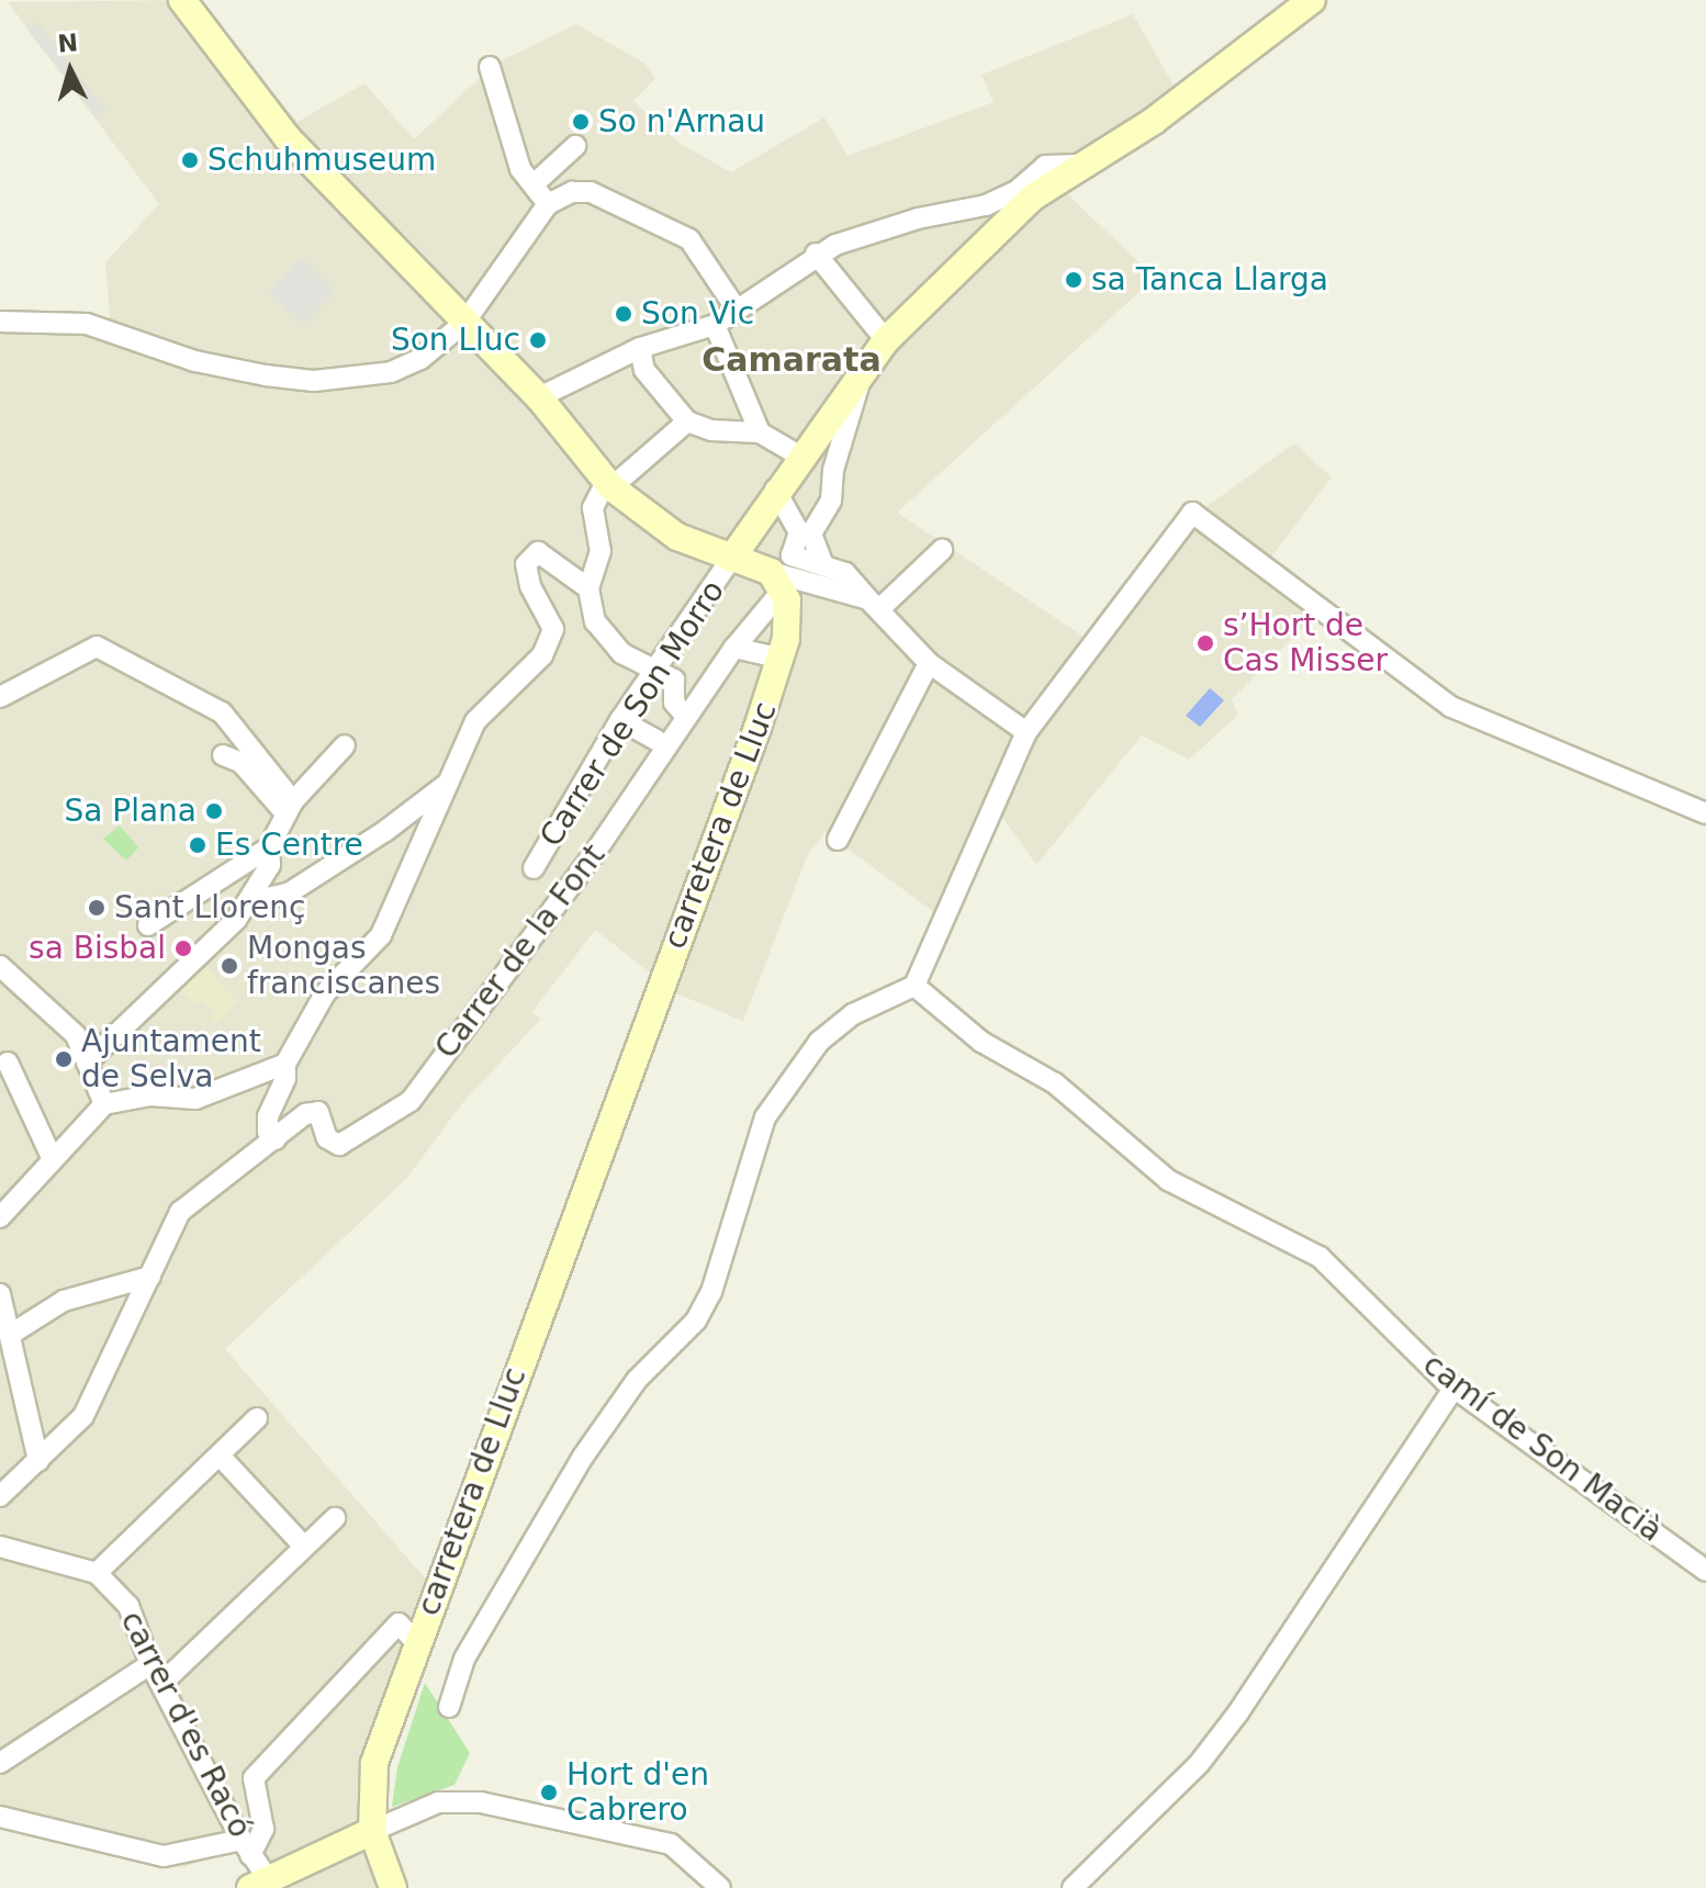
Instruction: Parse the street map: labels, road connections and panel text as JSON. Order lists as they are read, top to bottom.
{
  "streets": {
    "main road": ["carretera de Lluc"],
    "street": [
      "Carrer de Son Morro",
      "Carrer de la Font",
      "camí de Son Macià",
      "carrer d'es Racó"
    ]
  },
  "crossings": [
    ["carretera de Lluc", "Carrer de la Font"]
  ],
  "districts": ["Camarata"],
  "places": [
    "So n'Arnau",
    "Schuhmuseum",
    "sa Tanca Llarga",
    "Son Vic",
    "Son Lluc",
    "s’Hort de Cas Misser",
    "Sa Plana",
    "Es Centre",
    "Sant Llorenç",
    "sa Bisbal",
    "Mongas franciscanes",
    "Ajuntament de Selva",
    "Hort d'en Cabrero"
  ],
  "north": "top"
}
